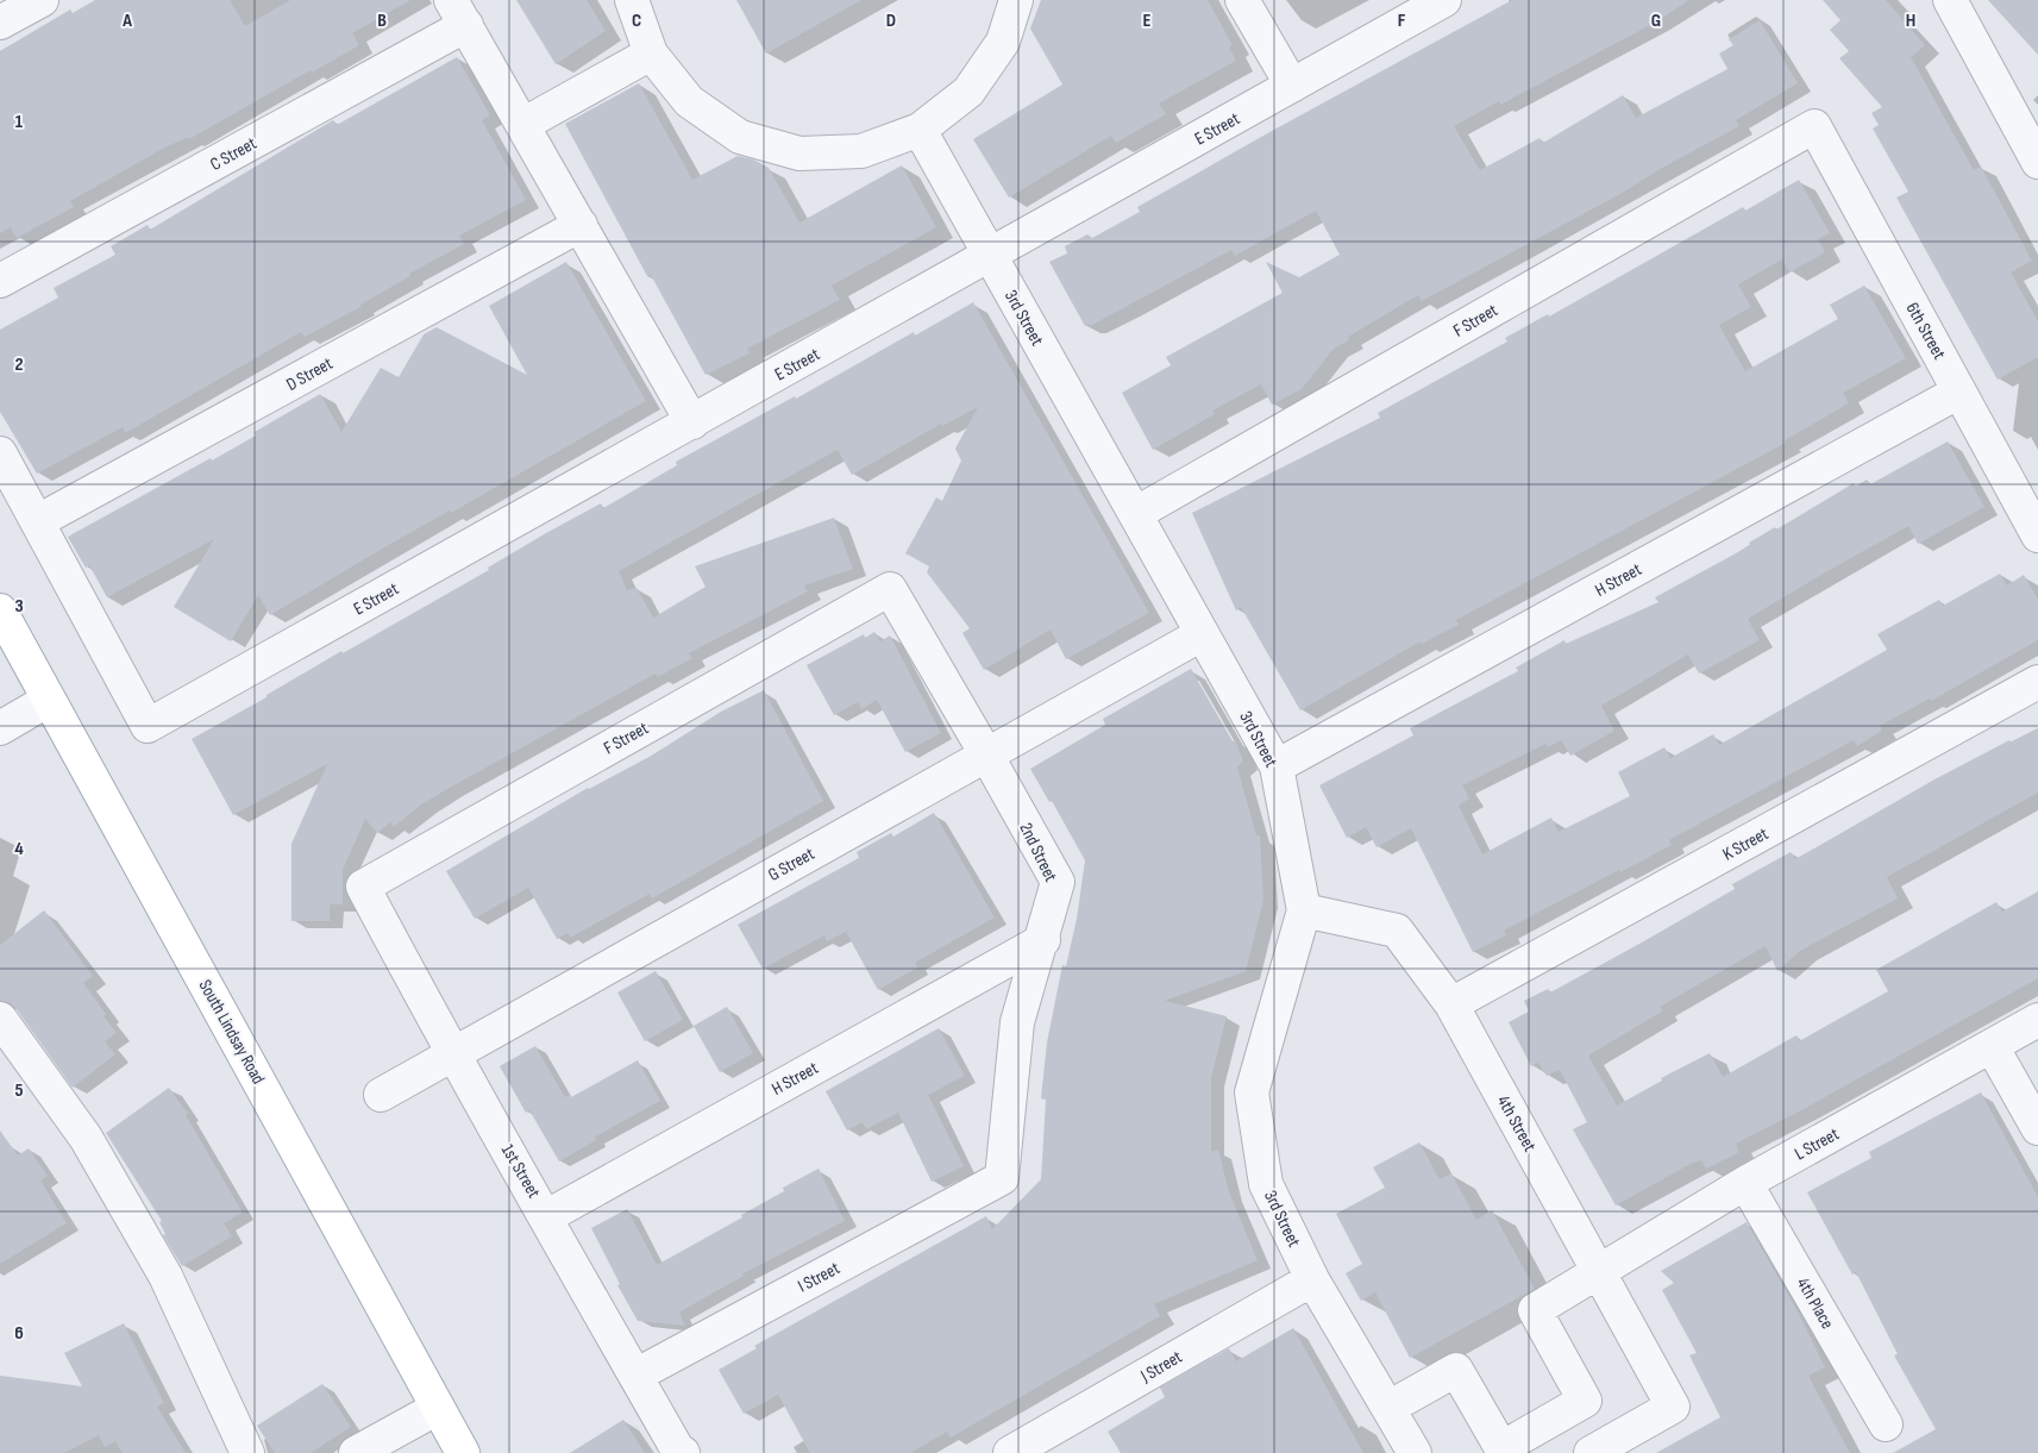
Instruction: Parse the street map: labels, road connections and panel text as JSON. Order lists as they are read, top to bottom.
{
  "streets": {
    "main road": ["South Lindsay Road"],
    "street": [
      "E Street",
      "C Street",
      "3rd Street",
      "F Street",
      "6th Street",
      "D Street",
      "H Street",
      "K Street",
      "2nd Street",
      "G Street",
      "4th Street",
      "L Street",
      "1st Street",
      "I Street",
      "4th Place",
      "J Street"
    ]
  },
  "crossings": [
    ["E Street", "3rd Street"],
    ["E Street", "D Street"],
    ["3rd Street", "F Street"],
    ["3rd Street", "H Street"],
    ["3rd Street", "G Street"],
    ["3rd Street", "4th Street"],
    ["3rd Street", "L Street"],
    ["3rd Street", "J Street"],
    ["F Street", "6th Street"],
    ["F Street", "2nd Street"],
    ["F Street", "1st Street"],
    ["6th Street", "H Street"],
    ["H Street", "2nd Street"],
    ["H Street", "1st Street"],
    ["K Street", "4th Street"],
    ["2nd Street", "G Street"],
    ["2nd Street", "I Street"],
    ["G Street", "1st Street"],
    ["4th Street", "L Street"],
    ["L Street", "4th Place"],
    ["1st Street", "I Street"]
  ],
  "grid": {
    "columns": [
      "A",
      "B",
      "C",
      "D",
      "E",
      "F",
      "G",
      "H"
    ],
    "rows": [
      "1",
      "2",
      "3",
      "4",
      "5",
      "6"
    ]
  }
}
